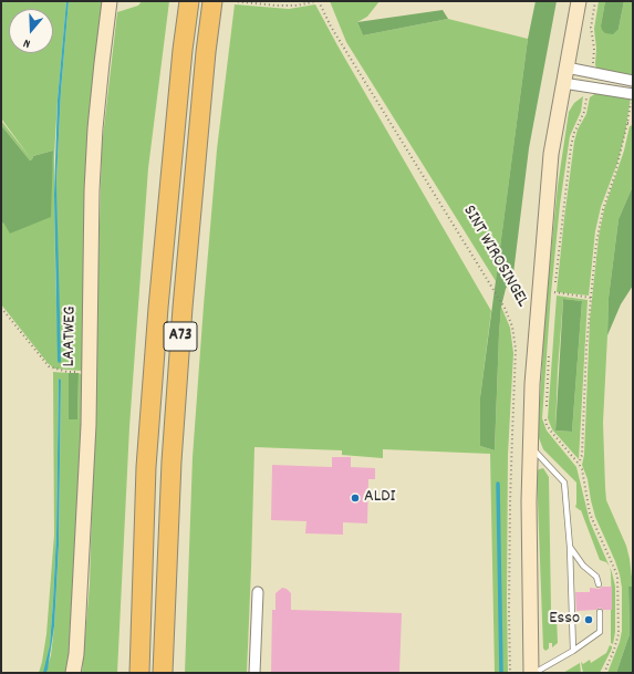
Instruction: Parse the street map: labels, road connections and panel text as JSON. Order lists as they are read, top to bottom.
{
  "streets": {
    "highway": ["A73"],
    "main road": ["SINT WIROSINGEL", "LAATWEG"]
  },
  "places": ["ALDI", "Esso"],
  "north": "bottom"
}
